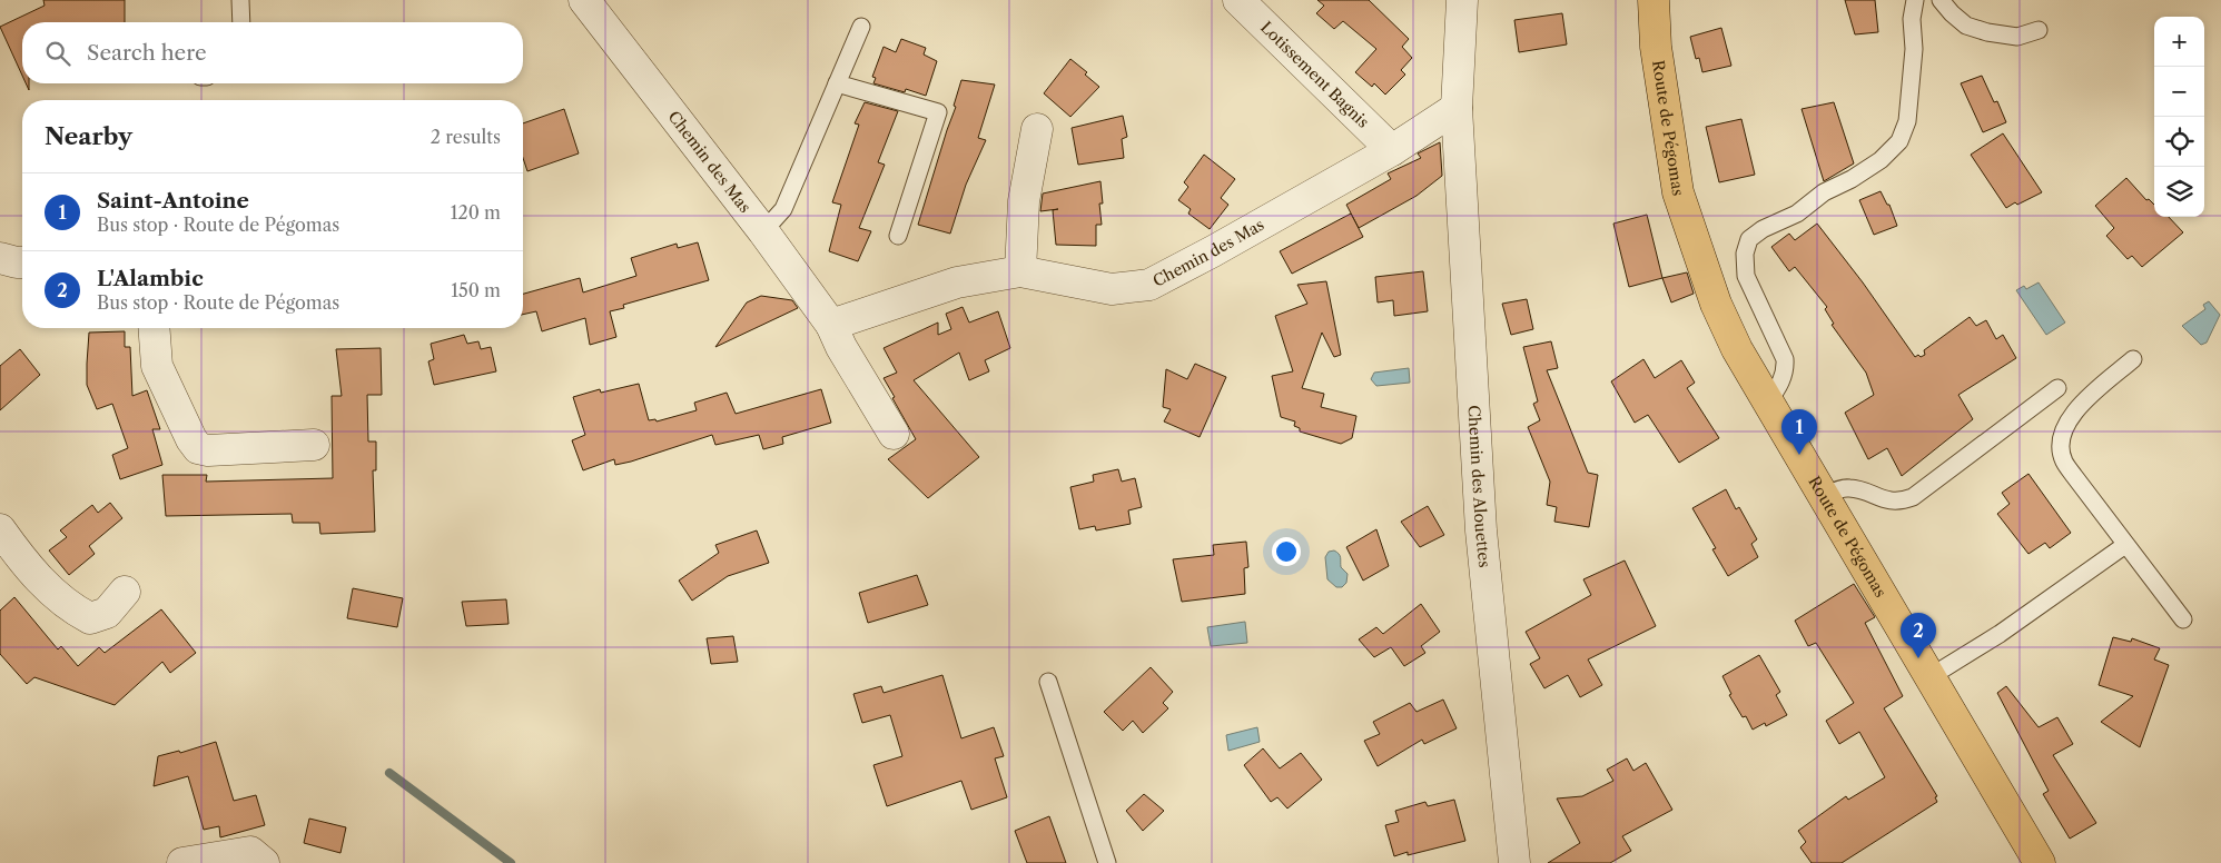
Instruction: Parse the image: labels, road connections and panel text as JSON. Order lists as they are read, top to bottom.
{
  "streets": {
    "main road": ["Route de Pégomas"],
    "street": ["Lotissement Bagnis", "Chemin des Mas", "Chemin des Alouettes"]
  },
  "crossings": [
    ["Lotissement Bagnis", "Chemin des Mas"],
    ["Chemin des Mas", "Chemin des Alouettes"]
  ],
  "page": {
    "map_buttons": ["+", "−"],
    "search": "Search here",
    "heading": ["Nearby", "2 results"],
    "list": [
      {
        "mark": "1",
        "name": "Saint-Antoine",
        "note": "Bus stop · Route de Pégomas",
        "value": "120 m"
      },
      {
        "mark": "2",
        "name": "L'Alambic",
        "note": "Bus stop · Route de Pégomas",
        "value": "150 m"
      }
    ],
    "pins": ["1", "2"]
  }
}
